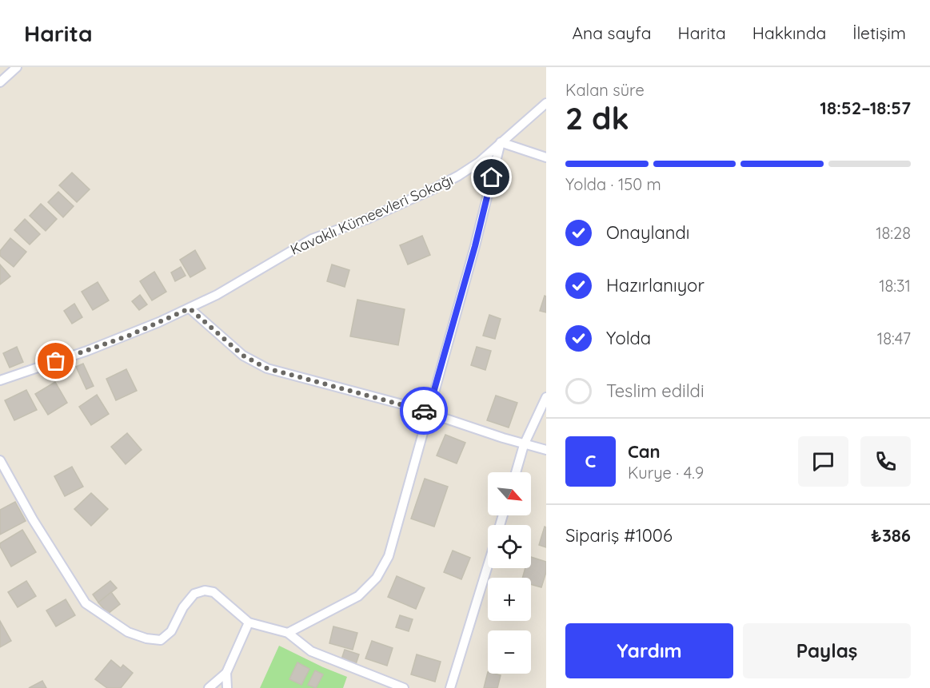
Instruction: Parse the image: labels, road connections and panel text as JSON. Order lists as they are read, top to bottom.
{
  "streets": {
    "street": ["Kavaklı Kümeevleri Sokağı"]
  },
  "north": "bottom right",
  "page": {
    "header": "Harita",
    "nav": [
      "Ana sayfa",
      "Harita",
      "Hakkında",
      "İletişim"
    ],
    "heading": ["2 dk", "Kalan süre", "18:52–18:57"],
    "panel": [
      "Can",
      "Kurye · 4.9",
      "Sipariş #1006",
      "₺386"
    ],
    "bar": "Yolda · 150 m",
    "list": [
      ["Onaylandı", "18:28"],
      ["Hazırlanıyor", "18:31"],
      ["Yolda", "18:47"],
      "Teslim edildi"
    ],
    "round": "C",
    "map_buttons": ["+", "−"],
    "buttons": ["Yardım", "Paylaş"]
  }
}
